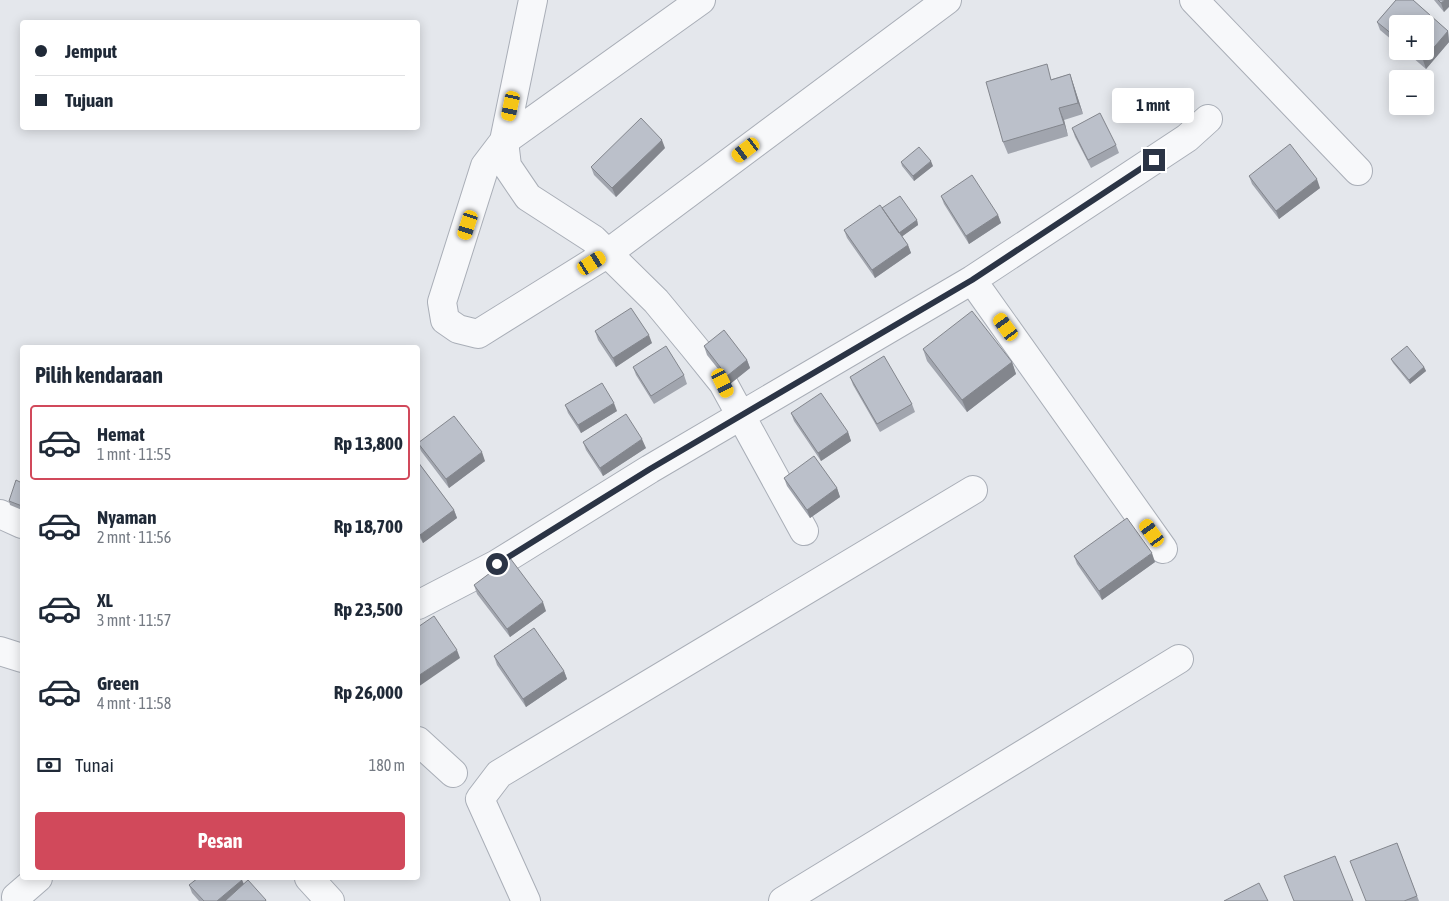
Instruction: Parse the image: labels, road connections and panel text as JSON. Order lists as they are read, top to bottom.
{
  "page": {
    "map_buttons": ["+", "−"],
    "banner": ["Jemput", "Tujuan"],
    "bubble": "1 mnt",
    "heading": "Pilih kendaraan",
    "list": [
      {
        "name": "Hemat",
        "note": "1 mnt · 11:55",
        "value": "Rp 13,800"
      },
      {
        "name": "Nyaman",
        "note": "2 mnt · 11:56",
        "value": "Rp 18,700"
      },
      {
        "name": "XL",
        "note": "3 mnt · 11:57",
        "value": "Rp 23,500"
      },
      {
        "name": "Green",
        "note": "4 mnt · 11:58",
        "value": "Rp 26,000"
      }
    ],
    "pay": ["Tunai", "180 m"],
    "buttons": "Pesan"
  }
}
